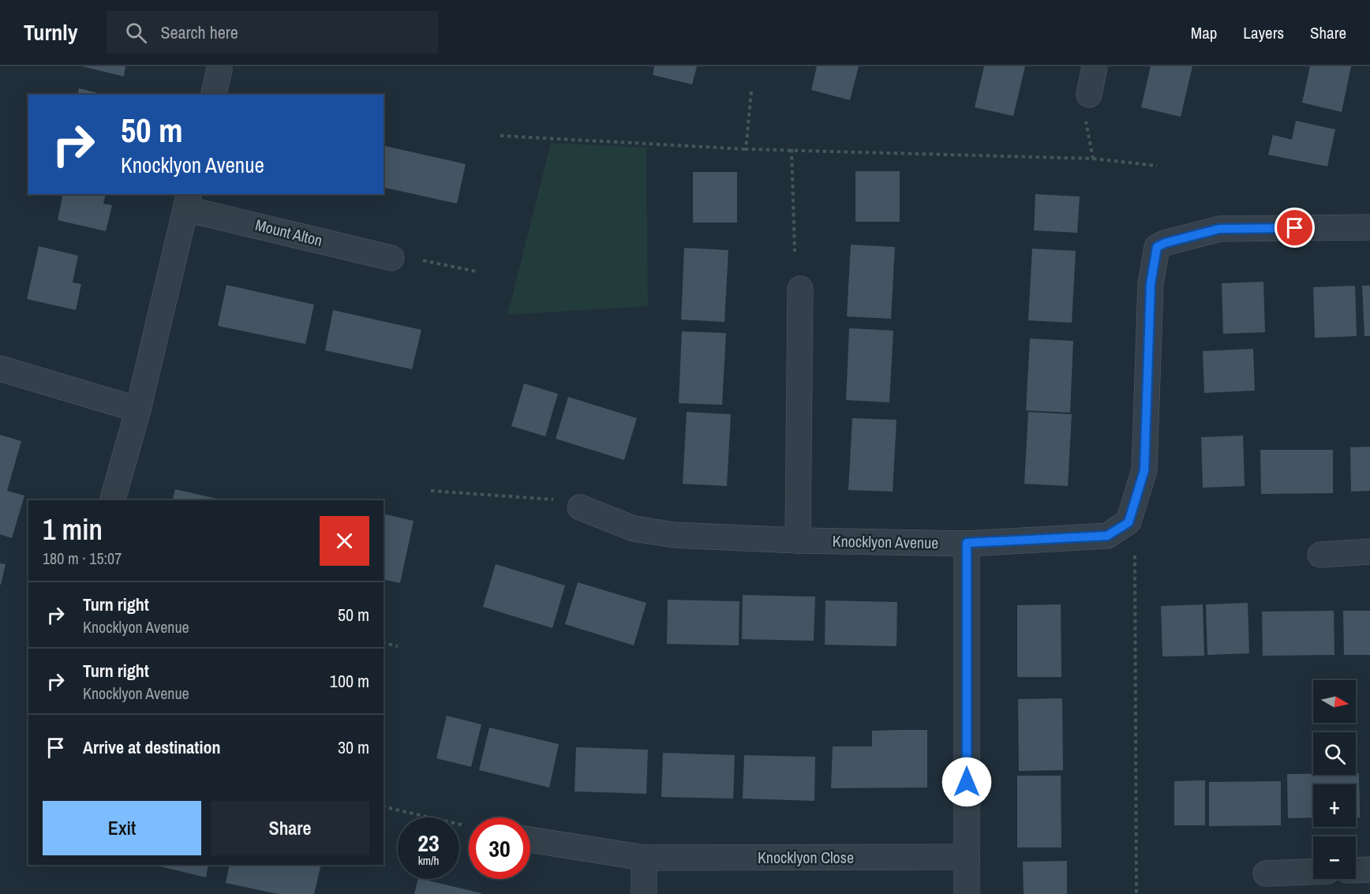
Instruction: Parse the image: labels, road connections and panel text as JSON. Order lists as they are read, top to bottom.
{
  "streets": {
    "street": ["Mount Alton", "Knocklyon Avenue", "Knocklyon Close"]
  },
  "north": "right",
  "page": {
    "header": "Turnly",
    "search": "Search here",
    "nav": ["Map", "Layers", "Share"],
    "turn": ["50 m", "Knocklyon Avenue"],
    "heading": ["1 min", "180 m · 15:07"],
    "list": [
      {
        "name": "Turn right",
        "note": "Knocklyon Avenue",
        "value": "50 m"
      },
      {
        "name": "Turn right",
        "note": "Knocklyon Avenue",
        "value": "100 m"
      },
      {
        "name": "Arrive at destination",
        "value": "30 m"
      }
    ],
    "map_buttons": ["+", "−"],
    "buttons": ["Exit", "Share"],
    "speed": "23 km/h",
    "limit": "30"
  }
}
